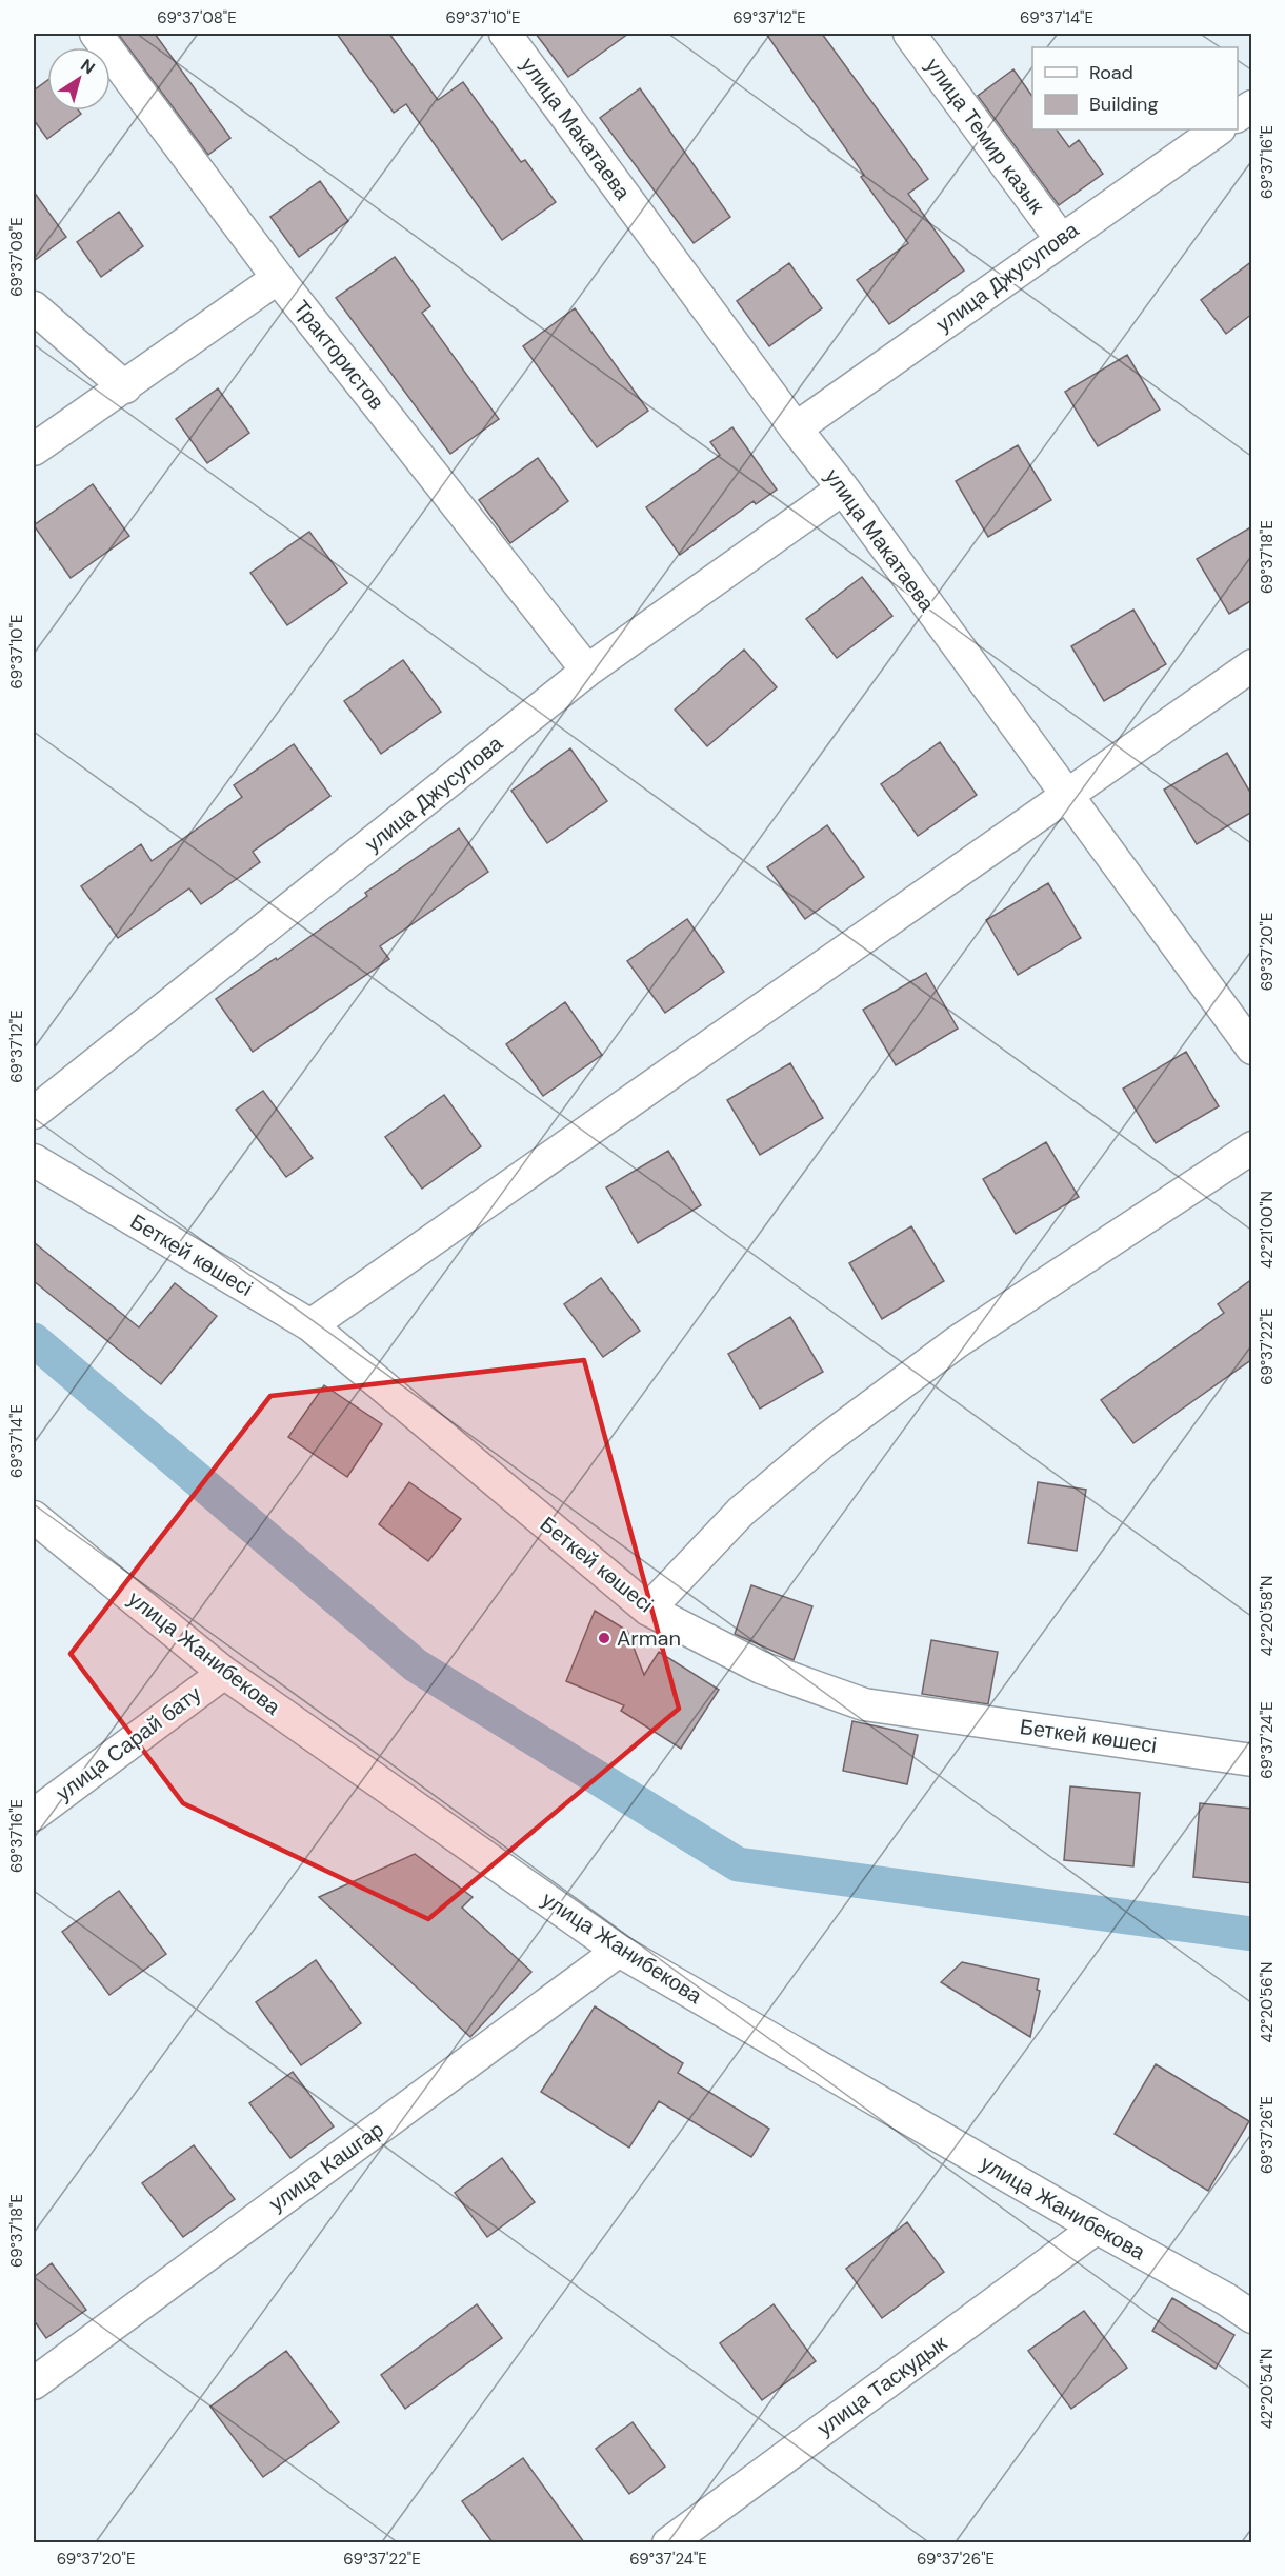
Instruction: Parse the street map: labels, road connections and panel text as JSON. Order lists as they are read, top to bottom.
{
  "streets": {
    "street": [
      "улица Макатаева",
      "улица Темир казык",
      "улица Джусупова",
      "Трактористов",
      "Беткей көшесі",
      "улица Жанибекова",
      "улица Сарай бату",
      "улица Кашгар",
      "улица Таскудык"
    ]
  },
  "crossings": [
    ["улица Макатаева", "улица Джусупова"],
    ["улица Темир казык", "улица Джусупова"],
    ["улица Джусупова", "Трактористов"],
    ["улица Жанибекова", "улица Сарай бату"],
    ["улица Жанибекова", "улица Кашгар"],
    ["улица Жанибекова", "улица Таскудык"]
  ],
  "places": ["Arman"],
  "legend": ["Road", "Building"],
  "north": "top right",
  "coordinates": [
    "69°37'08\"E",
    "69°37'10\"E",
    "69°37'12\"E",
    "69°37'14\"E",
    "69°37'16\"E",
    "69°37'18\"E",
    "69°37'20\"E",
    "42°21'00\"N",
    "69°37'22\"E",
    "42°20'58\"N",
    "69°37'24\"E",
    "42°20'56\"N",
    "69°37'26\"E",
    "42°20'54\"N"
  ]
}
